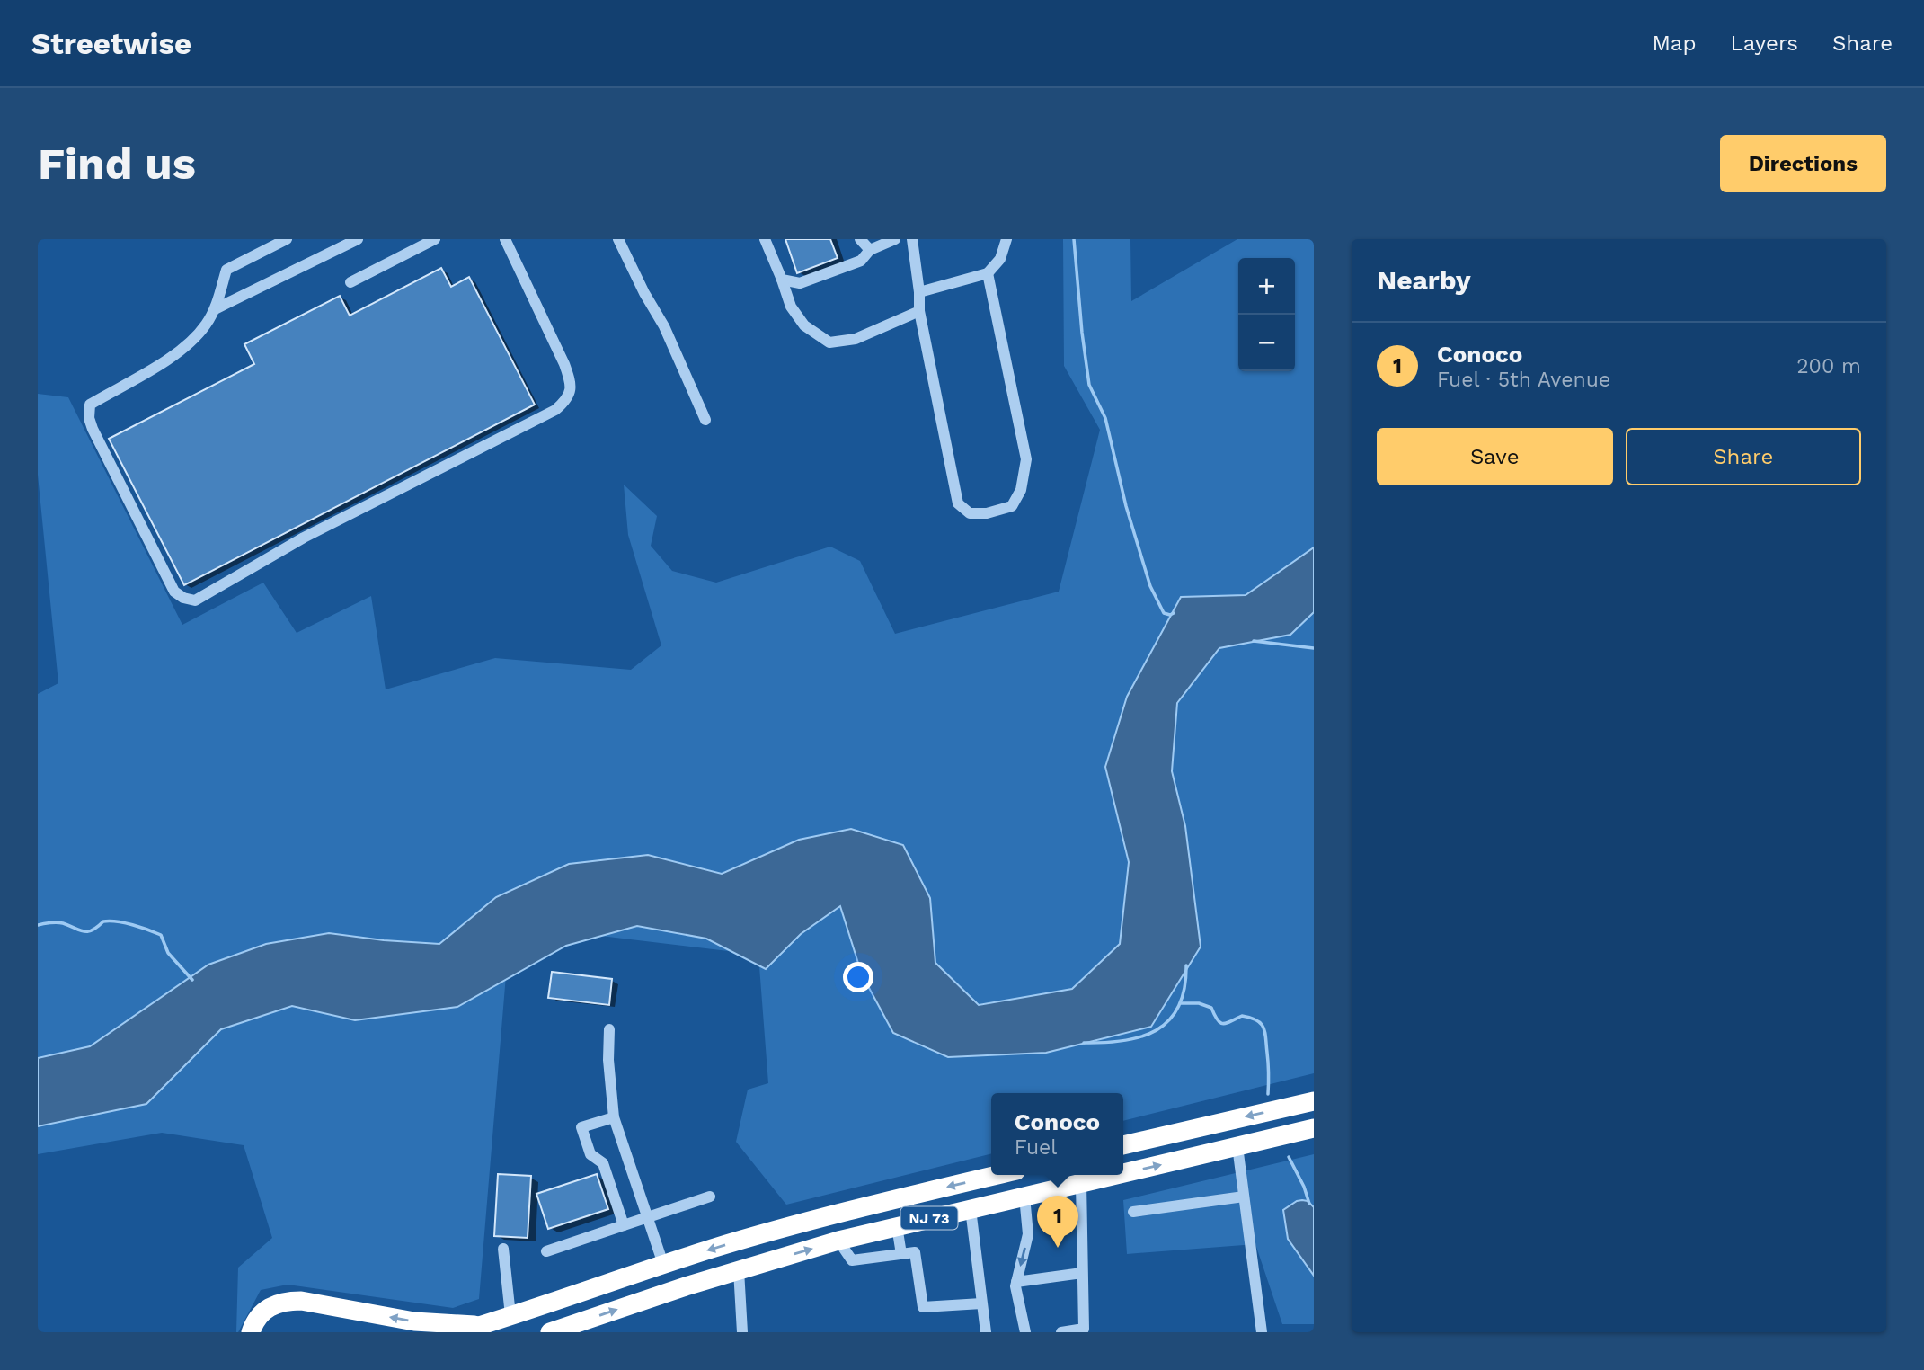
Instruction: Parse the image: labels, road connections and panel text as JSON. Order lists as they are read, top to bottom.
{
  "streets": {
    "highway": ["NJ 73"]
  },
  "page": {
    "header": "Streetwise",
    "nav": ["Map", "Layers", "Share"],
    "buttons": [
      "Directions",
      ["Save", "Share"]
    ],
    "title": "Find us",
    "heading": "Nearby",
    "map_buttons": ["+", "−"],
    "list": [
      {
        "mark": "1",
        "name": "Conoco",
        "note": "Fuel · 5th Avenue",
        "value": "200 m"
      }
    ],
    "popup": ["Conoco", "Fuel"],
    "pins": "1"
  }
}
